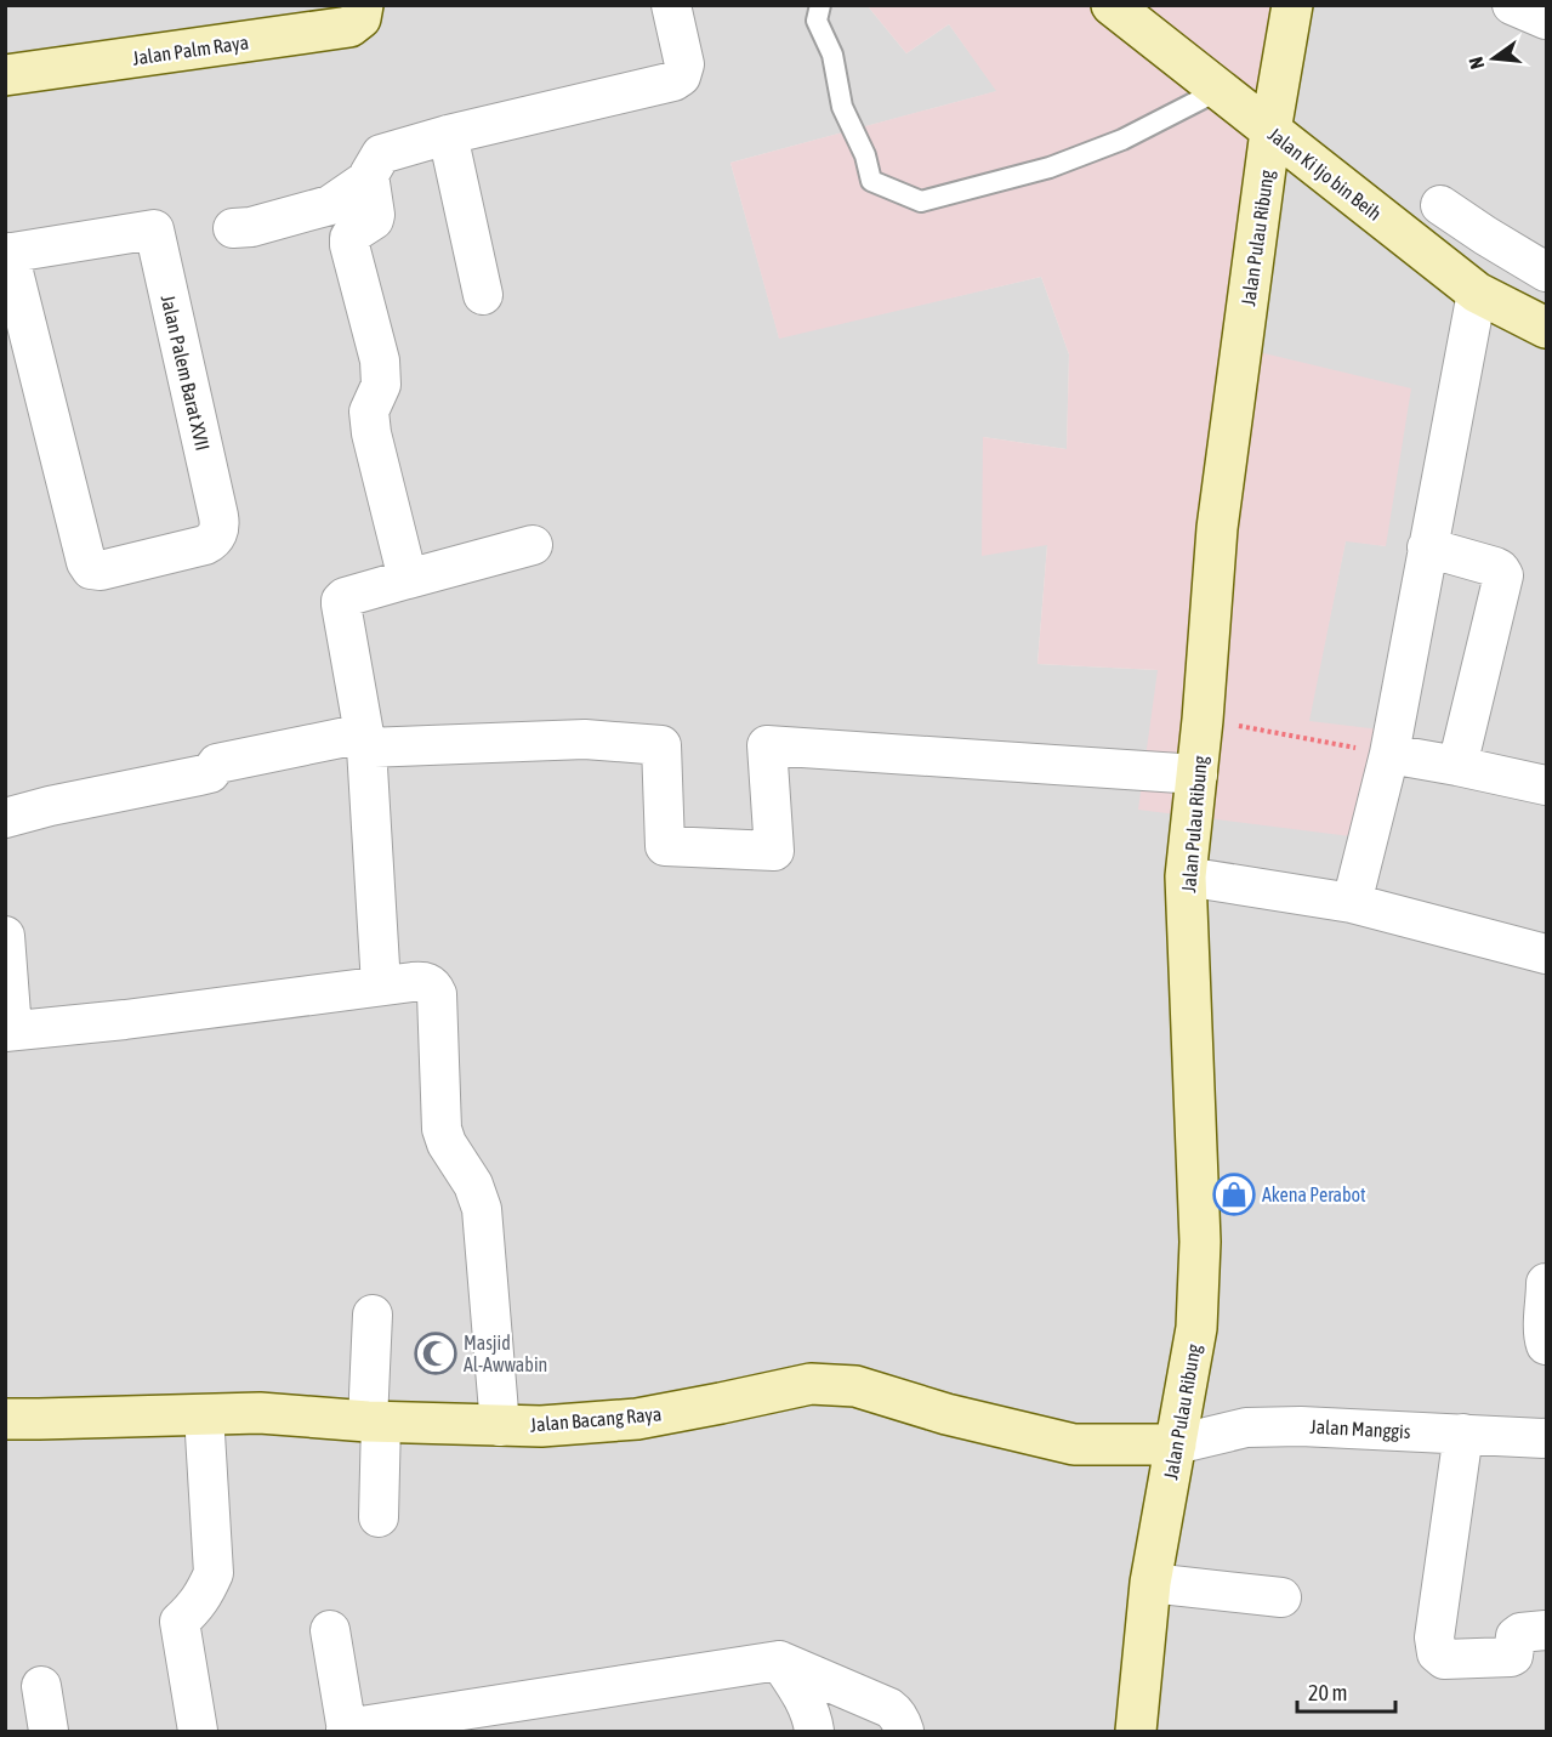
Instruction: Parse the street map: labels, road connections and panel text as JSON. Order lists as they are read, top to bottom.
{
  "streets": {
    "street": [
      "Jalan Palm Raya",
      "Jalan Ki Ijo bin Beih",
      "Jalan Pulau Ribung",
      "Jalan Palem Barat XVII",
      "Jalan Bacang Raya",
      "Jalan Manggis"
    ]
  },
  "crossings": [
    ["Jalan Ki Ijo bin Beih", "Jalan Pulau Ribung"],
    ["Jalan Pulau Ribung", "Jalan Bacang Raya"],
    ["Jalan Pulau Ribung", "Jalan Manggis"],
    ["Jalan Bacang Raya", "Jalan Manggis"]
  ],
  "places": {
    "shop": ["Akena Perabot"],
    "mosque": ["Masjid Al-Awwabin"]
  },
  "scale_bar": "20 m",
  "north": "left"
}
